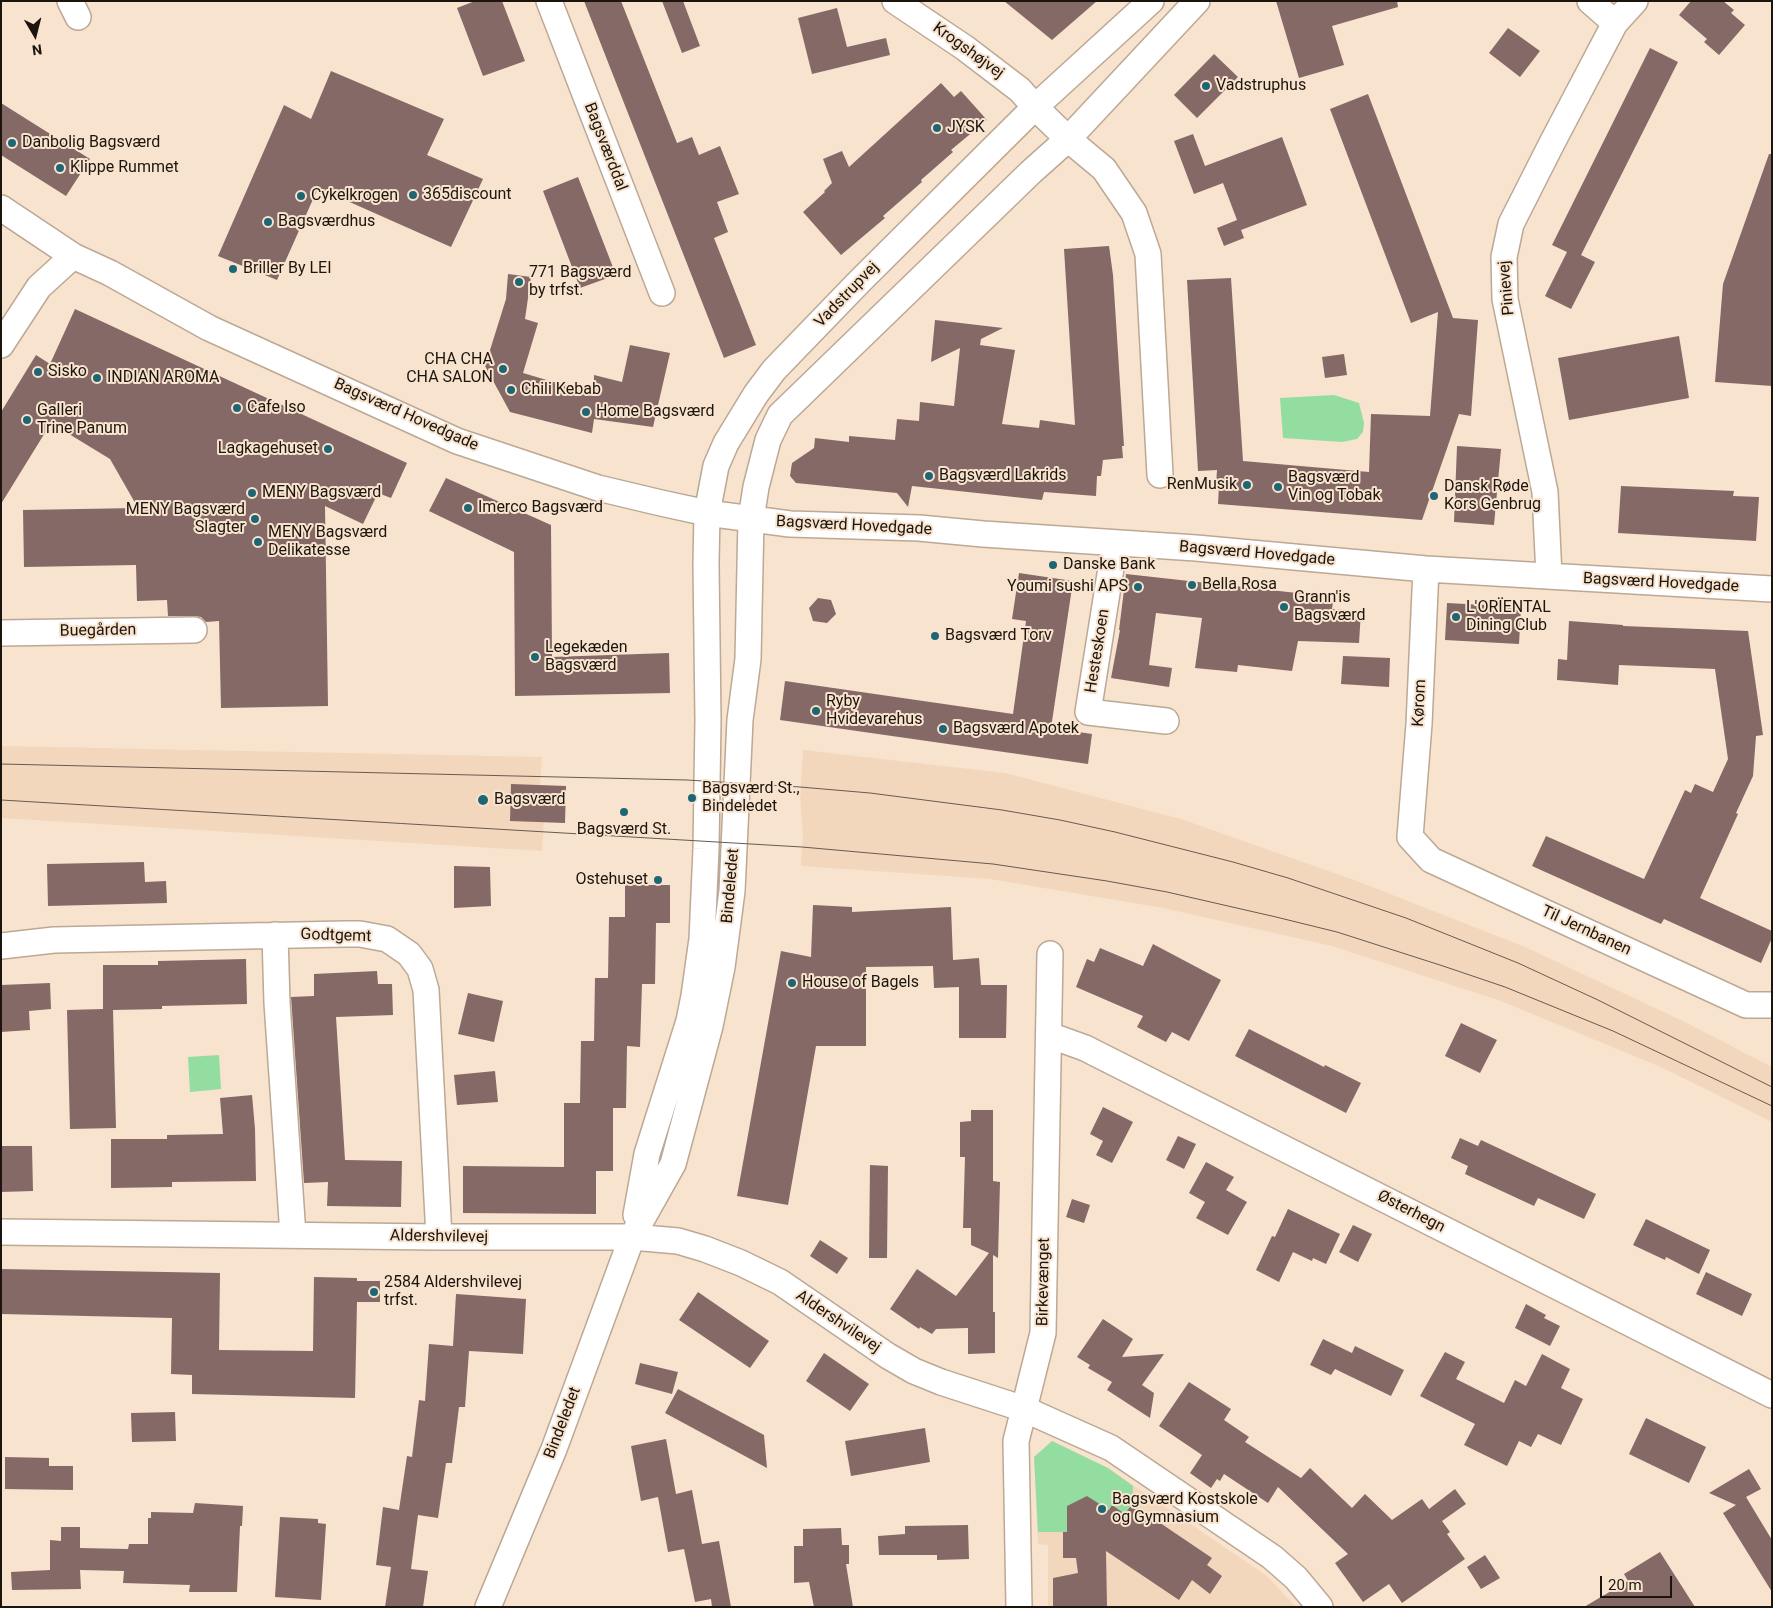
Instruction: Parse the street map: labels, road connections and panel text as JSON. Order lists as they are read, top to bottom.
{
  "streets": {
    "street": [
      "Krogshøjvej",
      "Bagsværddal",
      "Pinievej",
      "Vadstrupvej",
      "Bagsværd Hovedgade",
      "Buegården",
      "Hesteskoen",
      "Kørom",
      "Bindeledet",
      "Til Jernbanen",
      "Godtgemt",
      "Østerhegn",
      "Aldershvilevej",
      "Birkevænget"
    ]
  },
  "crossings": [
    ["Krogshøjvej", "Vadstrupvej"],
    ["Pinievej", "Bagsværd Hovedgade"],
    ["Vadstrupvej", "Bagsværd Hovedgade"],
    ["Vadstrupvej", "Bindeledet"],
    ["Bagsværd Hovedgade", "Hesteskoen"],
    ["Bagsværd Hovedgade", "Kørom"],
    ["Bagsværd Hovedgade", "Bindeledet"],
    ["Kørom", "Til Jernbanen"],
    ["Bindeledet", "Aldershvilevej"],
    ["Godtgemt", "Aldershvilevej"],
    ["Østerhegn", "Birkevænget"],
    ["Aldershvilevej", "Birkevænget"]
  ],
  "places": [
    "Vadstruphus",
    "JYSK",
    "Danbolig Bagsværd",
    "Klippe Rummet",
    "365discount",
    "Cykelkrogen",
    "Bagsværdhus",
    "Briller By LEI",
    "771 Bagsværd by trfst.",
    "CHA CHA CHA SALON",
    "Sisko",
    "INDIAN AROMA",
    "Chili Kebab",
    "Cafe Iso",
    "Home Bagsværd",
    "Galleri Trine Panum",
    "Lagkagehuset",
    "Bagsværd Lakrids",
    "RenMusik",
    "Bagsværd Vin og Tobak",
    "MENY Bagsværd",
    "Dansk Røde Kors Genbrug",
    "Imerco Bagsværd",
    "MENY Bagsværd Slagter",
    "MENY Bagsværd Delikatesse",
    "Danske Bank",
    "Bella Rosa",
    "Youmi sushi APS",
    "Grann'is Bagsværd",
    "L'ORÏENTAL Dining Club",
    "Bagsværd Torv",
    "Legekæden Bagsværd",
    "Ryby Hvidevarehus",
    "Bagsværd Apotek",
    "Bagsværd St., Bindeledet",
    "Bagsværd",
    "Bagsværd St.",
    "Ostehuset",
    "House of Bagels",
    "2584 Aldershvilevej trfst.",
    "Bagsværd Kostskole og Gymnasium"
  ],
  "scale_bar": "20 m",
  "north": "bottom"
}
